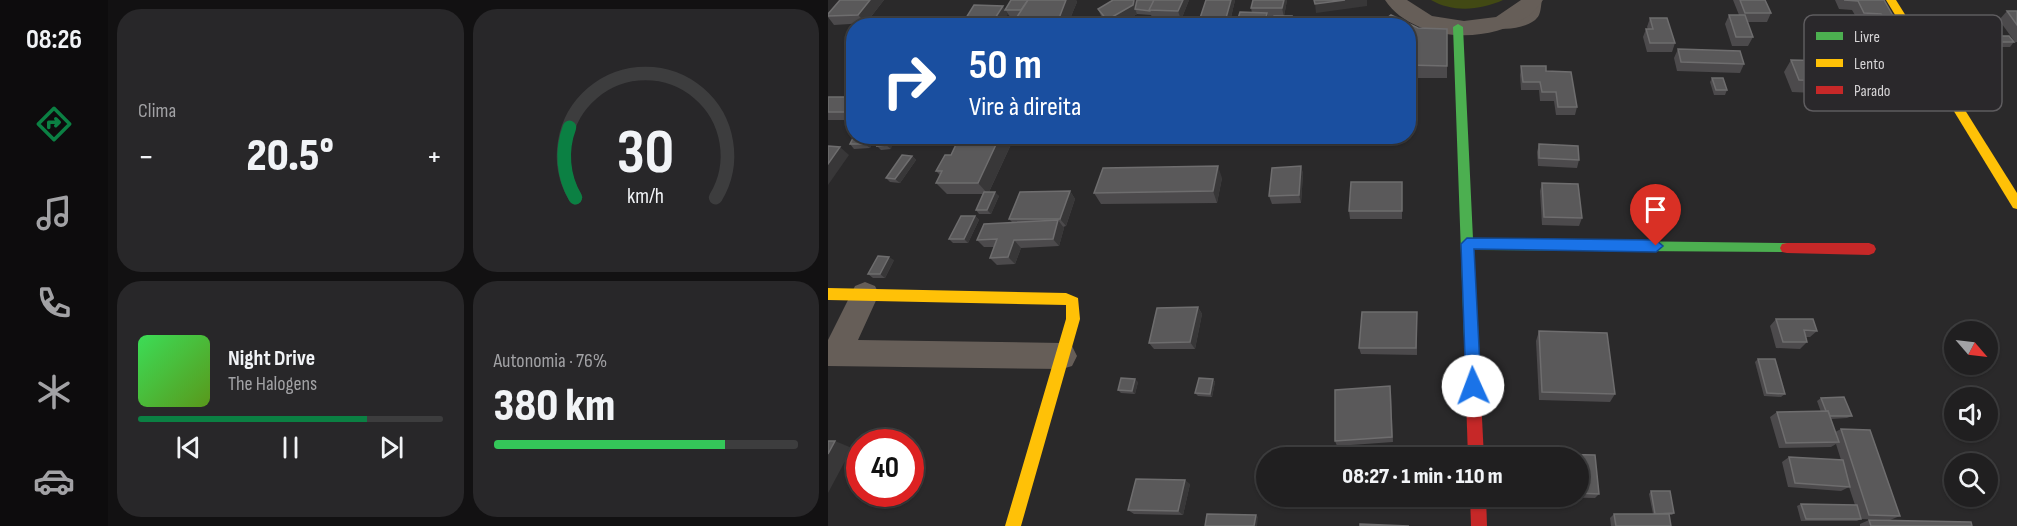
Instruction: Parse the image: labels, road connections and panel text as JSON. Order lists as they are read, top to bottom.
{
  "legend": ["Livre", "Lento", "Parado"],
  "north": "bottom right",
  "page": {
    "tabs": "08:26",
    "tile": [
      "Clima",
      ["Autonomia · 76%", "380 km"]
    ],
    "turn": ["50 m", "Vire à direita"],
    "heat": ["−", "20.5°", "+"],
    "song": ["Night Drive", "The Halogens"],
    "limit": "40",
    "trip": "08:27 · 1 min · 110 m",
    "gauge": ["30", "km/h"]
  }
}
